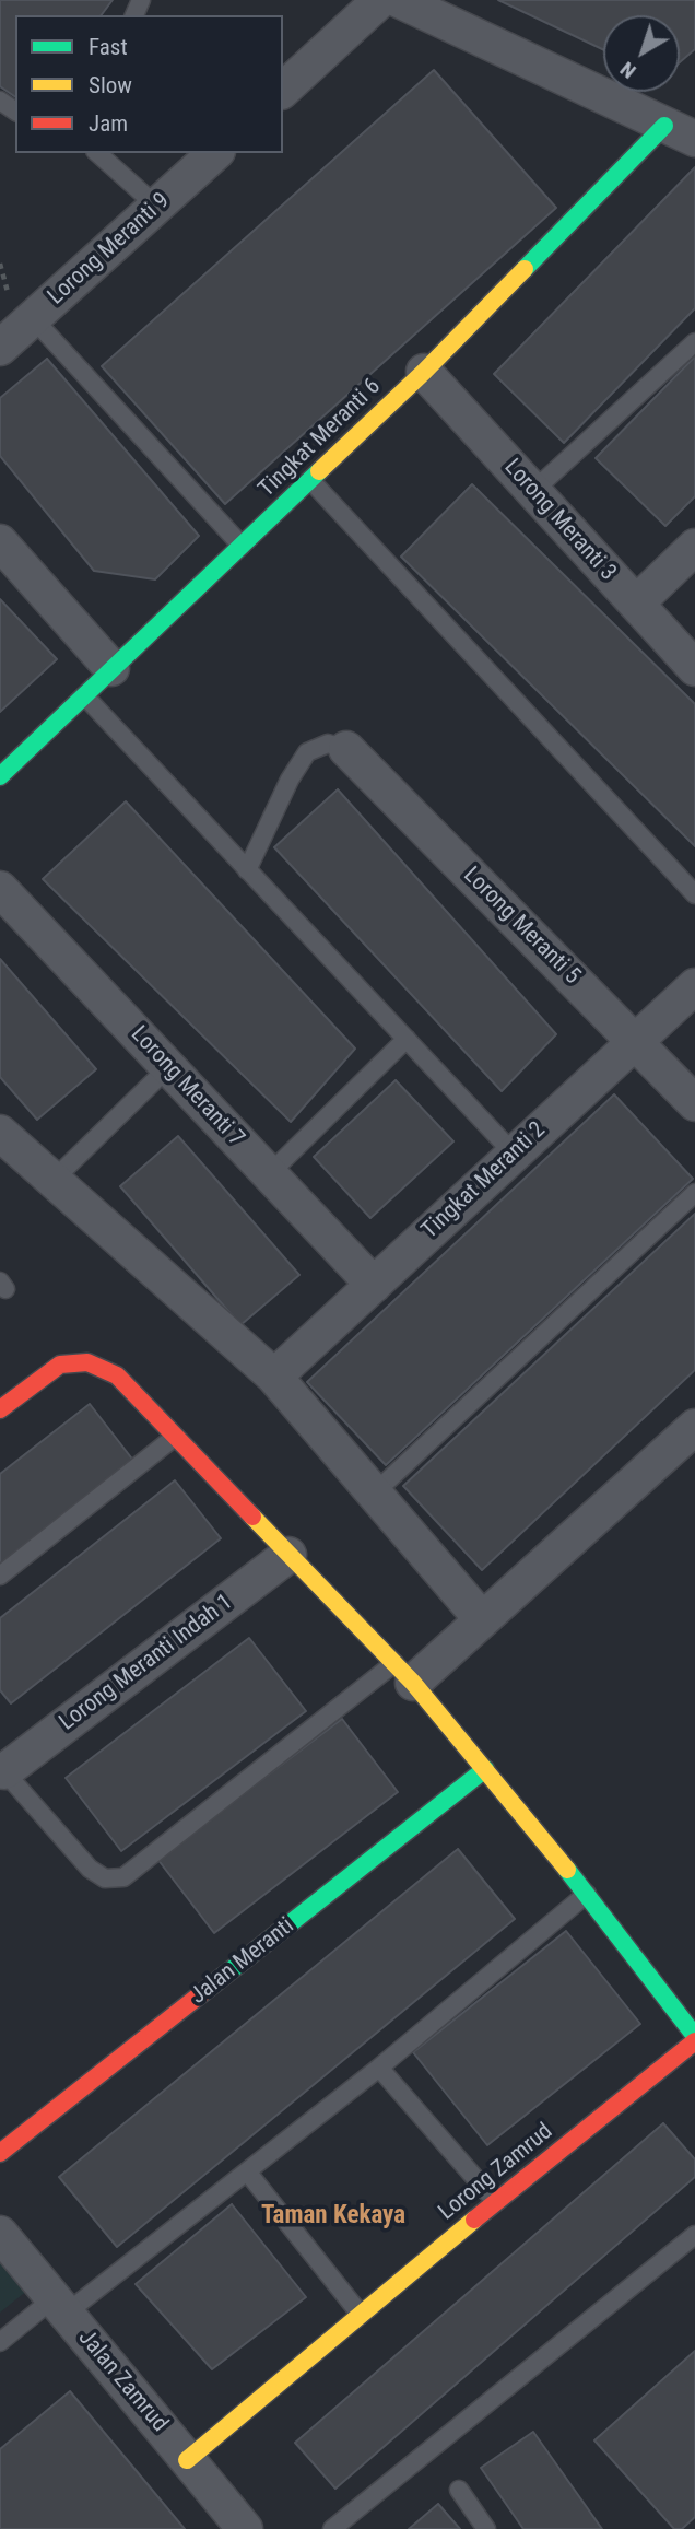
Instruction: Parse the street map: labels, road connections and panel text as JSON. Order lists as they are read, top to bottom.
{
  "streets": {
    "street": [
      "Lorong Meranti 9",
      "Tingkat Meranti 6",
      "Lorong Meranti 3",
      "Lorong Meranti 5",
      "Lorong Meranti 7",
      "Tingkat Meranti 2",
      "Lorong Meranti Indah 1",
      "Jalan Meranti",
      "Lorong Zamrud",
      "Jalan Zamrud"
    ]
  },
  "crossings": [
    ["Tingkat Meranti 6", "Lorong Meranti 3"],
    ["Lorong Meranti 5", "Tingkat Meranti 2"],
    ["Lorong Meranti 7", "Tingkat Meranti 2"],
    ["Lorong Zamrud", "Jalan Zamrud"]
  ],
  "districts": ["Taman Kekaya"],
  "legend": ["Fast", "Slow", "Jam"],
  "north": "bottom left"
}
